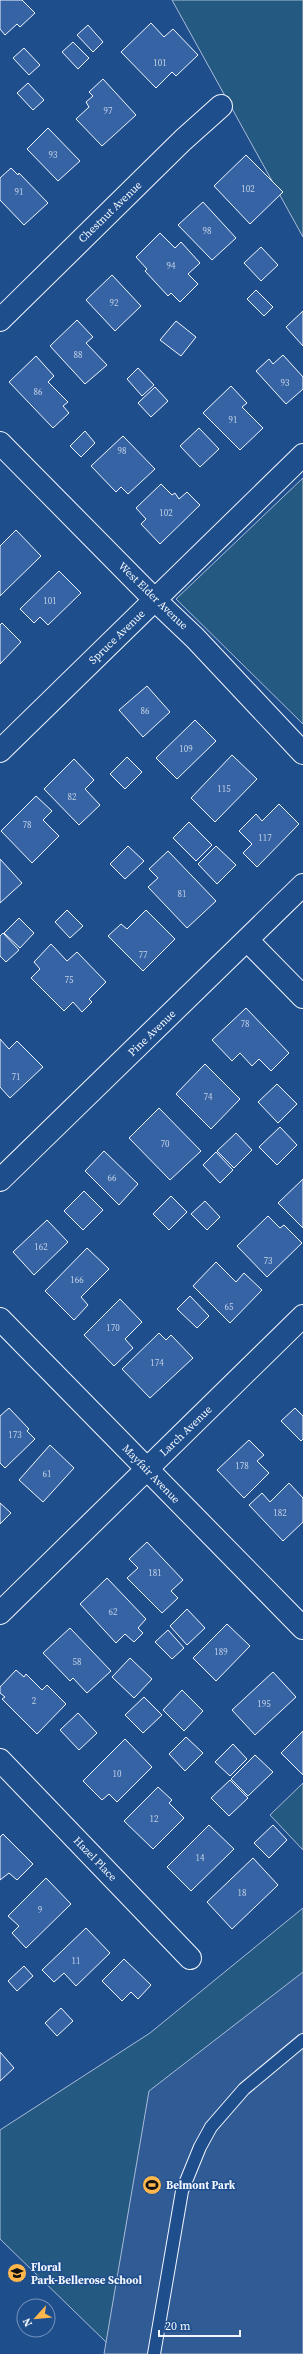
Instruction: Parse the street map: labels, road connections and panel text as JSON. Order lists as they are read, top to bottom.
{
  "streets": {
    "street": [
      "Chestnut Avenue",
      "West Elder Avenue",
      "Spruce Avenue",
      "Pine Avenue",
      "Larch Avenue",
      "Mayfair Avenue",
      "Hazel Place"
    ]
  },
  "crossings": [
    ["West Elder Avenue", "Spruce Avenue"],
    ["Larch Avenue", "Mayfair Avenue"]
  ],
  "places": {
    "sports": ["Belmont Park"],
    "school or university": ["Floral Park-Bellerose School"]
  },
  "house_numbers": [
    "101",
    "97",
    "93",
    "102",
    "91",
    "98",
    "94",
    "92",
    "88",
    "93",
    "86",
    "91",
    "98",
    "102",
    "101",
    "86",
    "109",
    "115",
    "82",
    "78",
    "117",
    "81",
    "77",
    "75",
    "78",
    "71",
    "74",
    "70",
    "66",
    "162",
    "73",
    "166",
    "65",
    "170",
    "174",
    "173",
    "178",
    "61",
    "182",
    "181",
    "62",
    "189",
    "58",
    "2",
    "195",
    "10",
    "12",
    "14",
    "18",
    "9",
    "11"
  ],
  "scale_bar": "20 m",
  "north": "bottom left"
}
